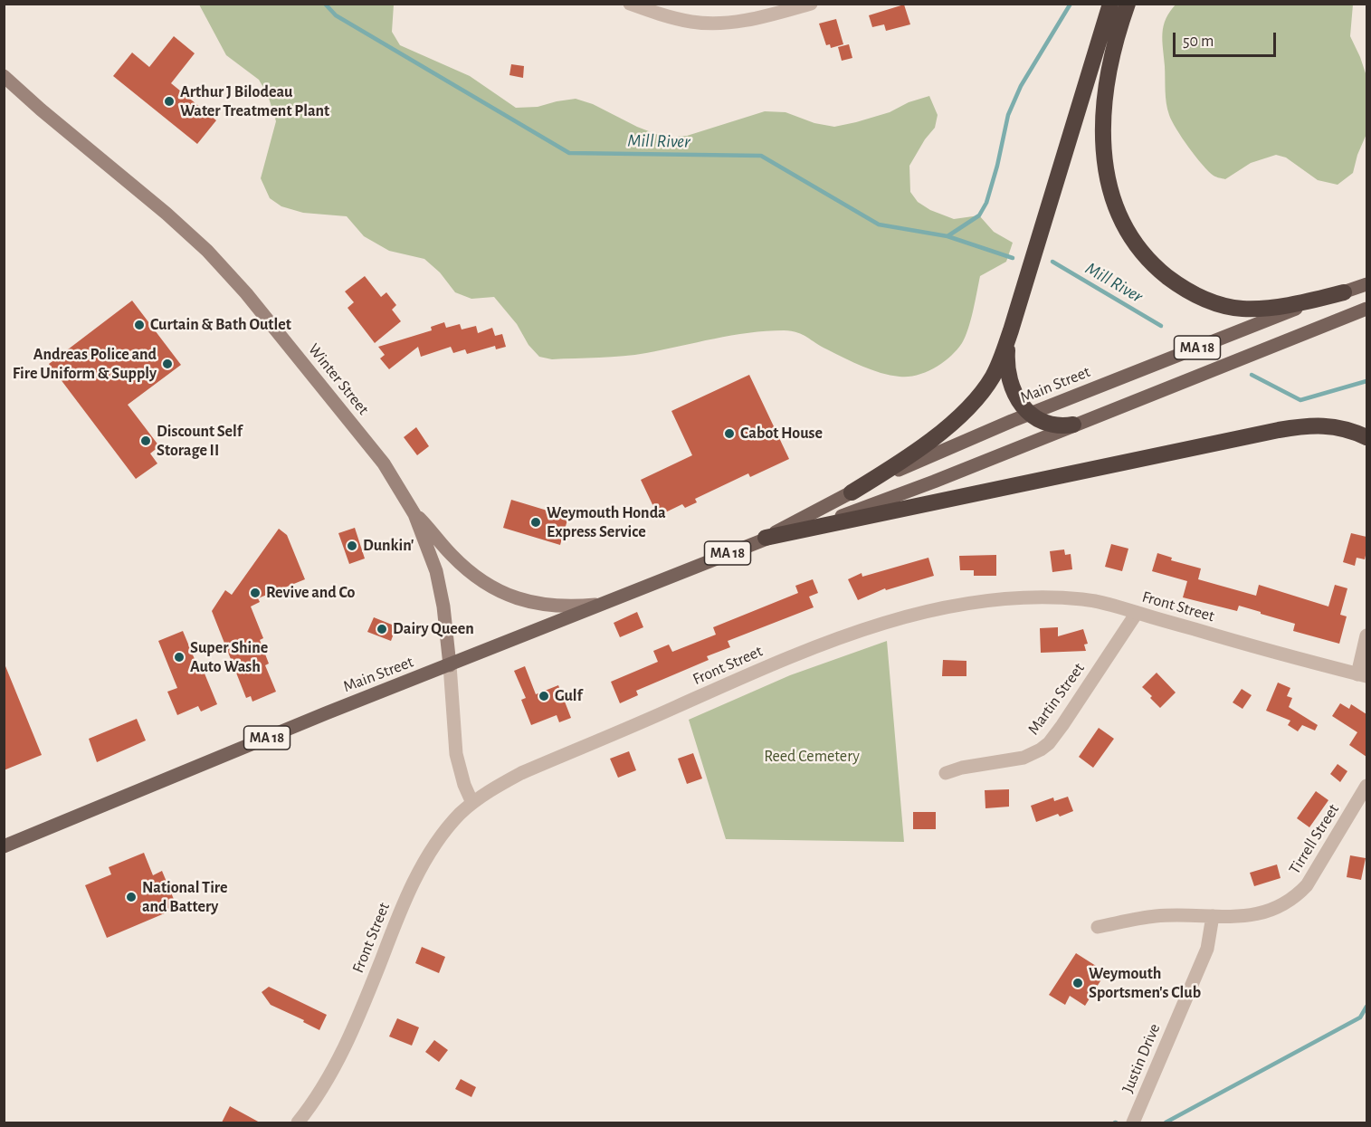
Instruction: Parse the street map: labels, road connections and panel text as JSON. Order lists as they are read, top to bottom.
{
  "streets": {
    "main road": ["MA 18", "Winter Street", "Main Street"],
    "street": [
      "Front Street",
      "Martin Street",
      "Tirrell Street",
      "Justin Drive"
    ]
  },
  "crossings": [
    ["Winter Street", "Main Street"],
    ["Winter Street", "Front Street"],
    ["Front Street", "Martin Street"],
    ["Tirrell Street", "Justin Drive"]
  ],
  "water": ["Mill River"],
  "parks": ["Reed Cemetery"],
  "places": [
    "Arthur J Bilodeau Water Treatment Plant",
    "Curtain & Bath Outlet",
    "Andreas Police and Fire Uniform & Supply",
    "Cabot House",
    "Discount Self Storage II",
    "Weymouth Honda Express Service",
    "Dunkin'",
    "Revive and Co",
    "Dairy Queen",
    "Super Shine Auto Wash",
    "Gulf",
    "National Tire and Battery",
    "Weymouth Sportsmen's Club"
  ],
  "scale_bar": "50 m"
}
